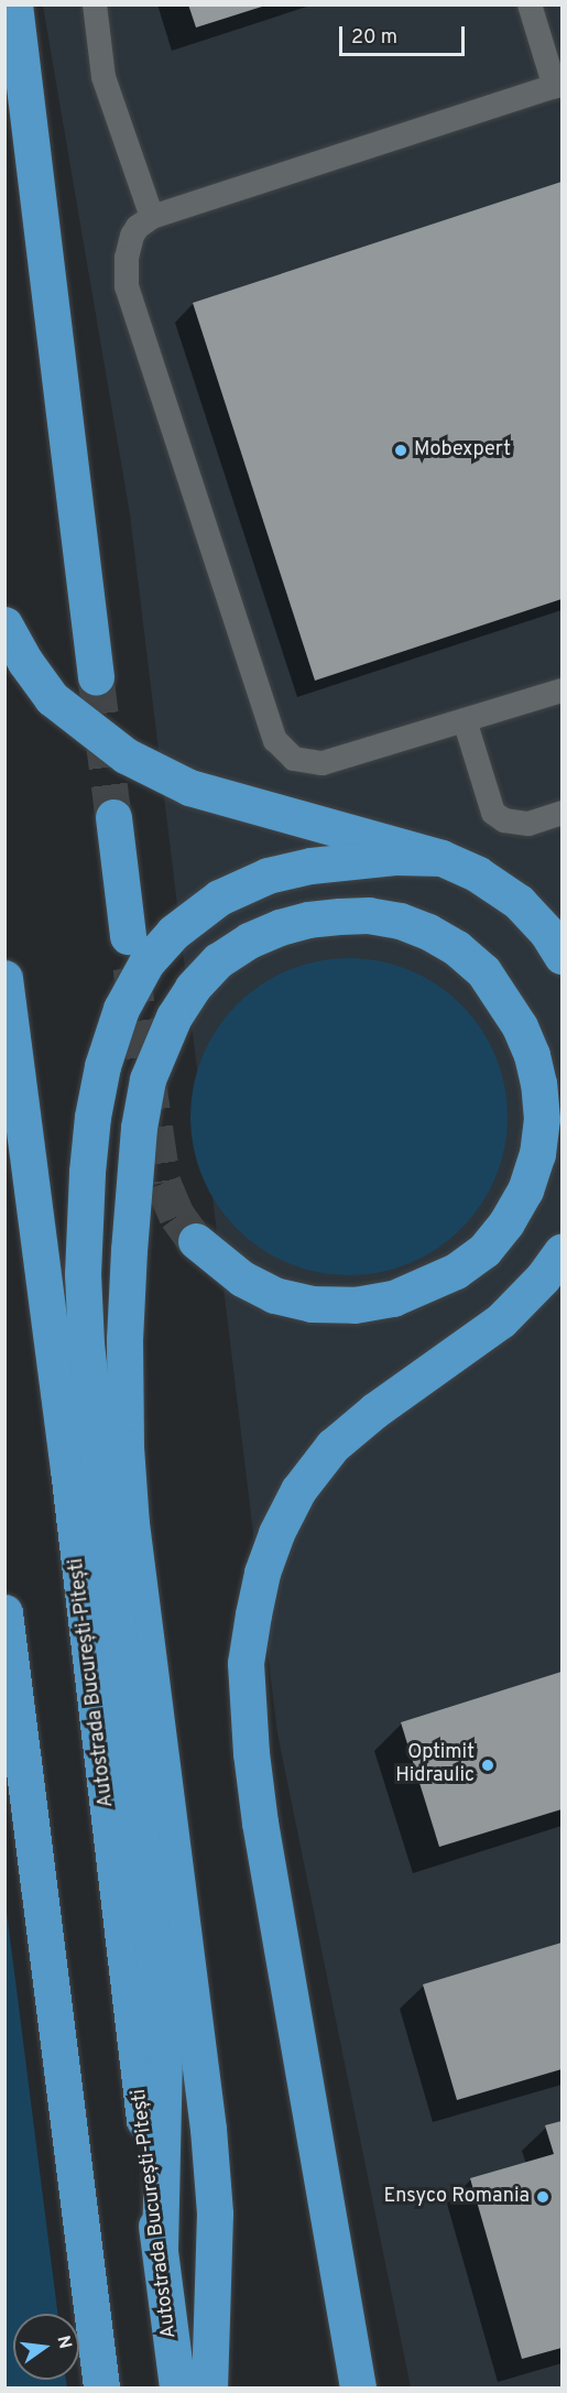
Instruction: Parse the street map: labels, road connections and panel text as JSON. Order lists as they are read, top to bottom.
{
  "streets": {
    "highway": ["Autostrada București-Pitești"]
  },
  "places": ["Mobexpert", "Optimit Hidraulic", "Ensyco Romania"],
  "scale_bar": "20 m",
  "north": "right"
}
